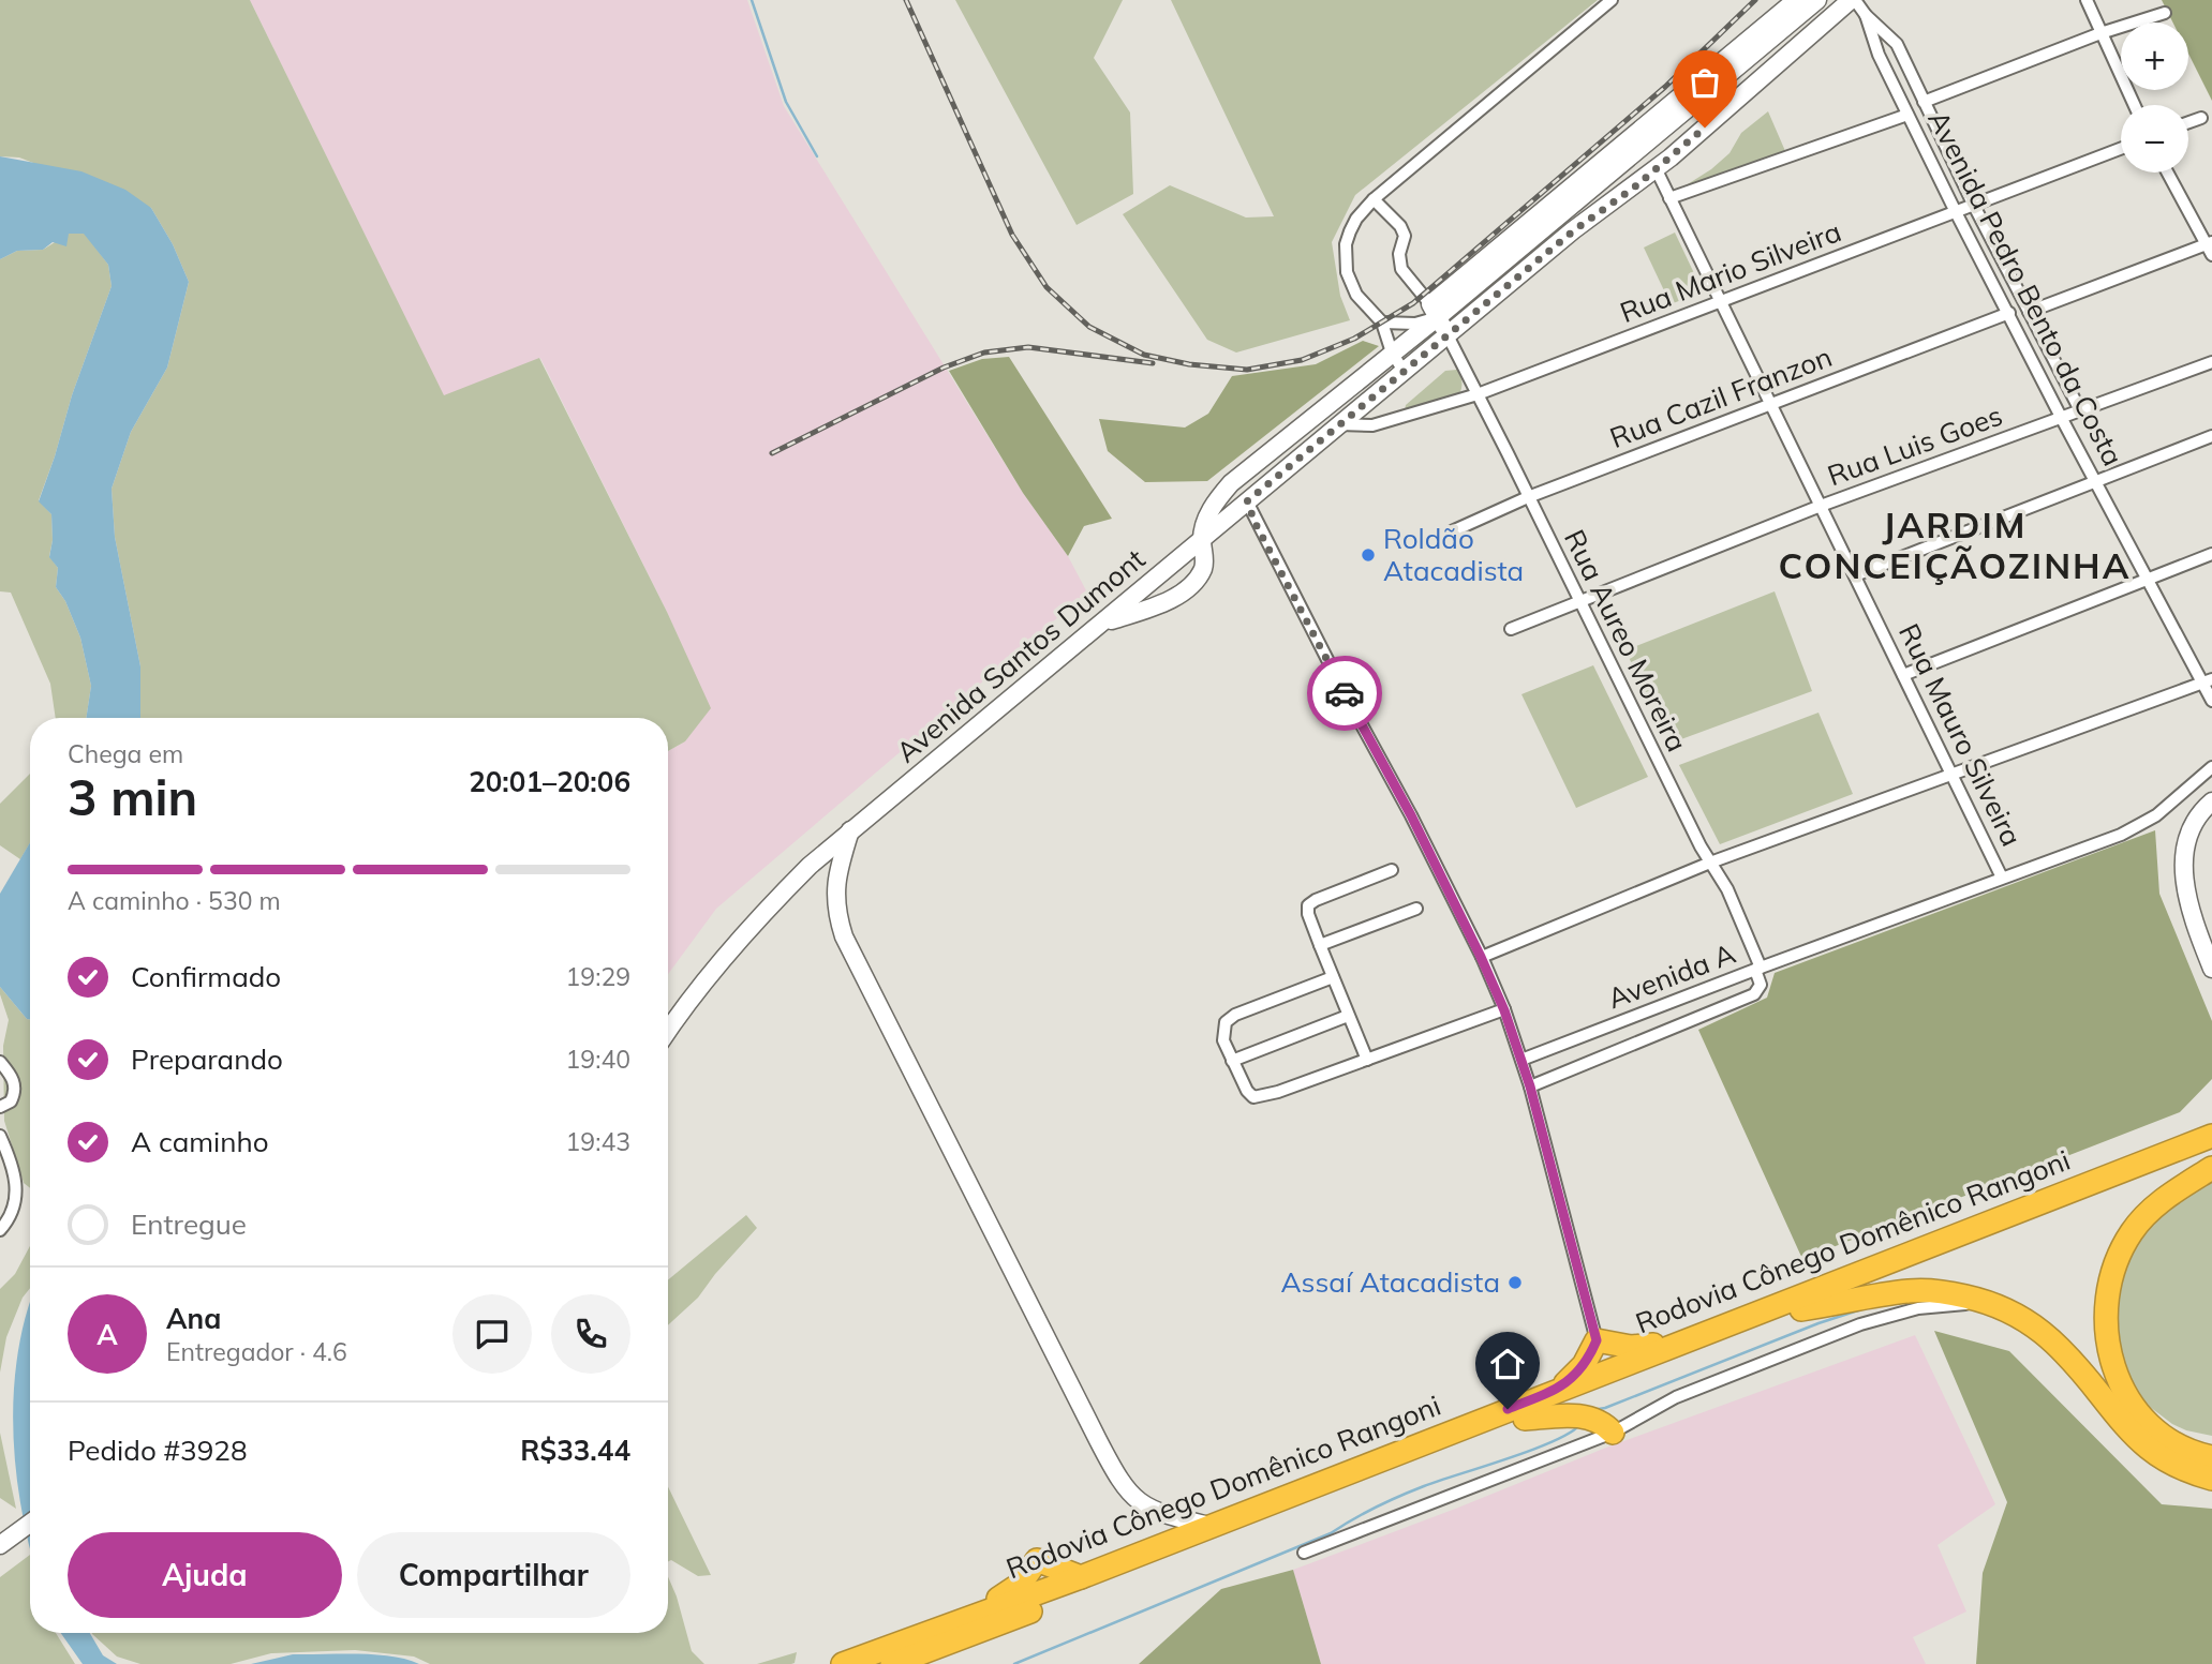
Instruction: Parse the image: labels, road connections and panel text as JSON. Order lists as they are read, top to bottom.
{
  "streets": {
    "highway": ["Rodovia Cônego Domênico Rangoni"],
    "main road": ["Avenida Santos Dumont"],
    "street": [
      "Rua Mario Silveira",
      "Avenida Pedro Bento da Costa",
      "Rua Cazil Franzon",
      "Rua Luis Goes",
      "Rua Aureo Moreira",
      "Rua Mauro Silveira",
      "Avenida A"
    ]
  },
  "crossings": [
    ["Rua Mario Silveira", "Avenida Pedro Bento da Costa"],
    ["Rua Mario Silveira", "Rua Aureo Moreira"],
    ["Rua Mario Silveira", "Avenida Santos Dumont"],
    ["Rua Mario Silveira", "Rua Mauro Silveira"],
    ["Avenida Pedro Bento da Costa", "Rua Cazil Franzon"],
    ["Avenida Pedro Bento da Costa", "Rua Luis Goes"],
    ["Avenida Pedro Bento da Costa", "Avenida Santos Dumont"],
    ["Rua Cazil Franzon", "Rua Aureo Moreira"],
    ["Rua Cazil Franzon", "Rua Mauro Silveira"],
    ["Rua Luis Goes", "Rua Aureo Moreira"],
    ["Rua Luis Goes", "Rua Mauro Silveira"],
    ["Rua Aureo Moreira", "Avenida Santos Dumont"],
    ["Rua Aureo Moreira", "Avenida A"],
    ["Avenida Santos Dumont", "Rua Mauro Silveira"]
  ],
  "districts": ["JARDIM CONCEIÇÃOZINHA"],
  "places": ["Roldão Atacadista", "Assaí Atacadista"],
  "page": {
    "map_buttons": ["+", "−"],
    "heading": ["3 min", "Chega em", "20:01–20:06"],
    "panel": [
      "Ana",
      "Entregador · 4.6",
      "Pedido #3928",
      "R$33.44"
    ],
    "bar": "A caminho · 530 m",
    "list": [
      ["Confirmado", "19:29"],
      ["Preparando", "19:40"],
      ["A caminho", "19:43"],
      "Entregue"
    ],
    "round": "A",
    "buttons": ["Ajuda", "Compartilhar"]
  }
}
